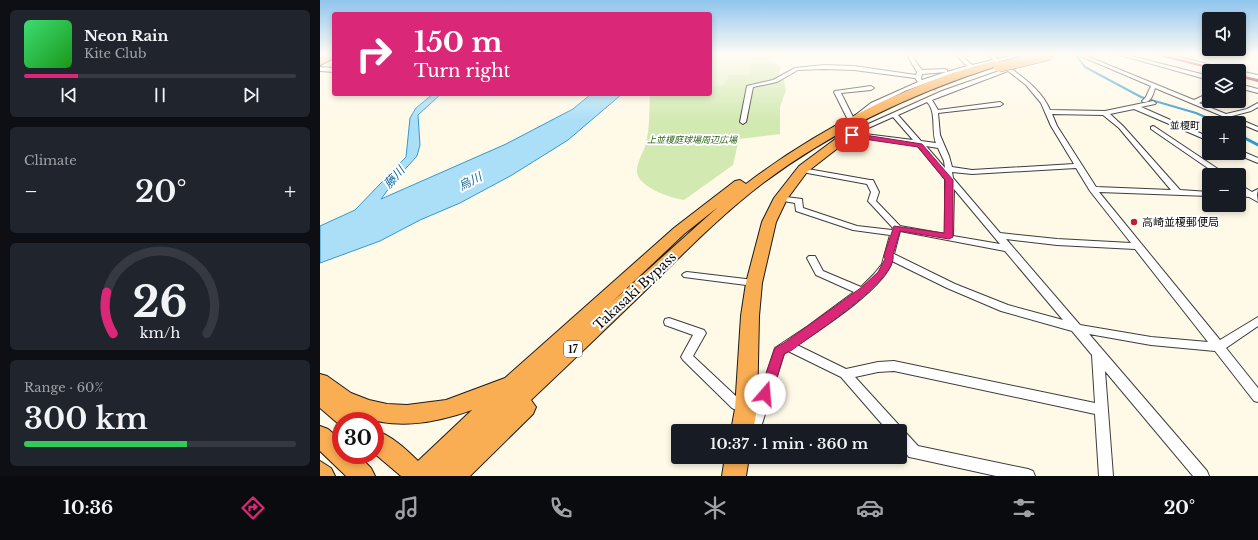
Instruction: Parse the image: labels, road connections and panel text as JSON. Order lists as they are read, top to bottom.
{
  "streets": {
    "highway": ["Takasaki Bypass", "17"]
  },
  "crossings": [
    ["Takasaki Bypass", "17"]
  ],
  "districts": ["並榎町"],
  "water": ["藤川", "烏川"],
  "parks": ["上並榎庭球場周辺広場"],
  "places": ["高崎並榎郵便局"],
  "page": {
    "map_buttons": ["+", "−"],
    "turn": ["150 m", "Turn right"],
    "song": ["Neon Rain", "Kite Club"],
    "tile": [
      "Climate",
      ["Range · 60%", "300 km"]
    ],
    "heat": ["−", "20°", "+"],
    "limit": "30",
    "trip": "10:37 · 1 min · 360 m",
    "tabs": ["10:36", "20°"],
    "gauge": ["26", "km/h"]
  }
}
